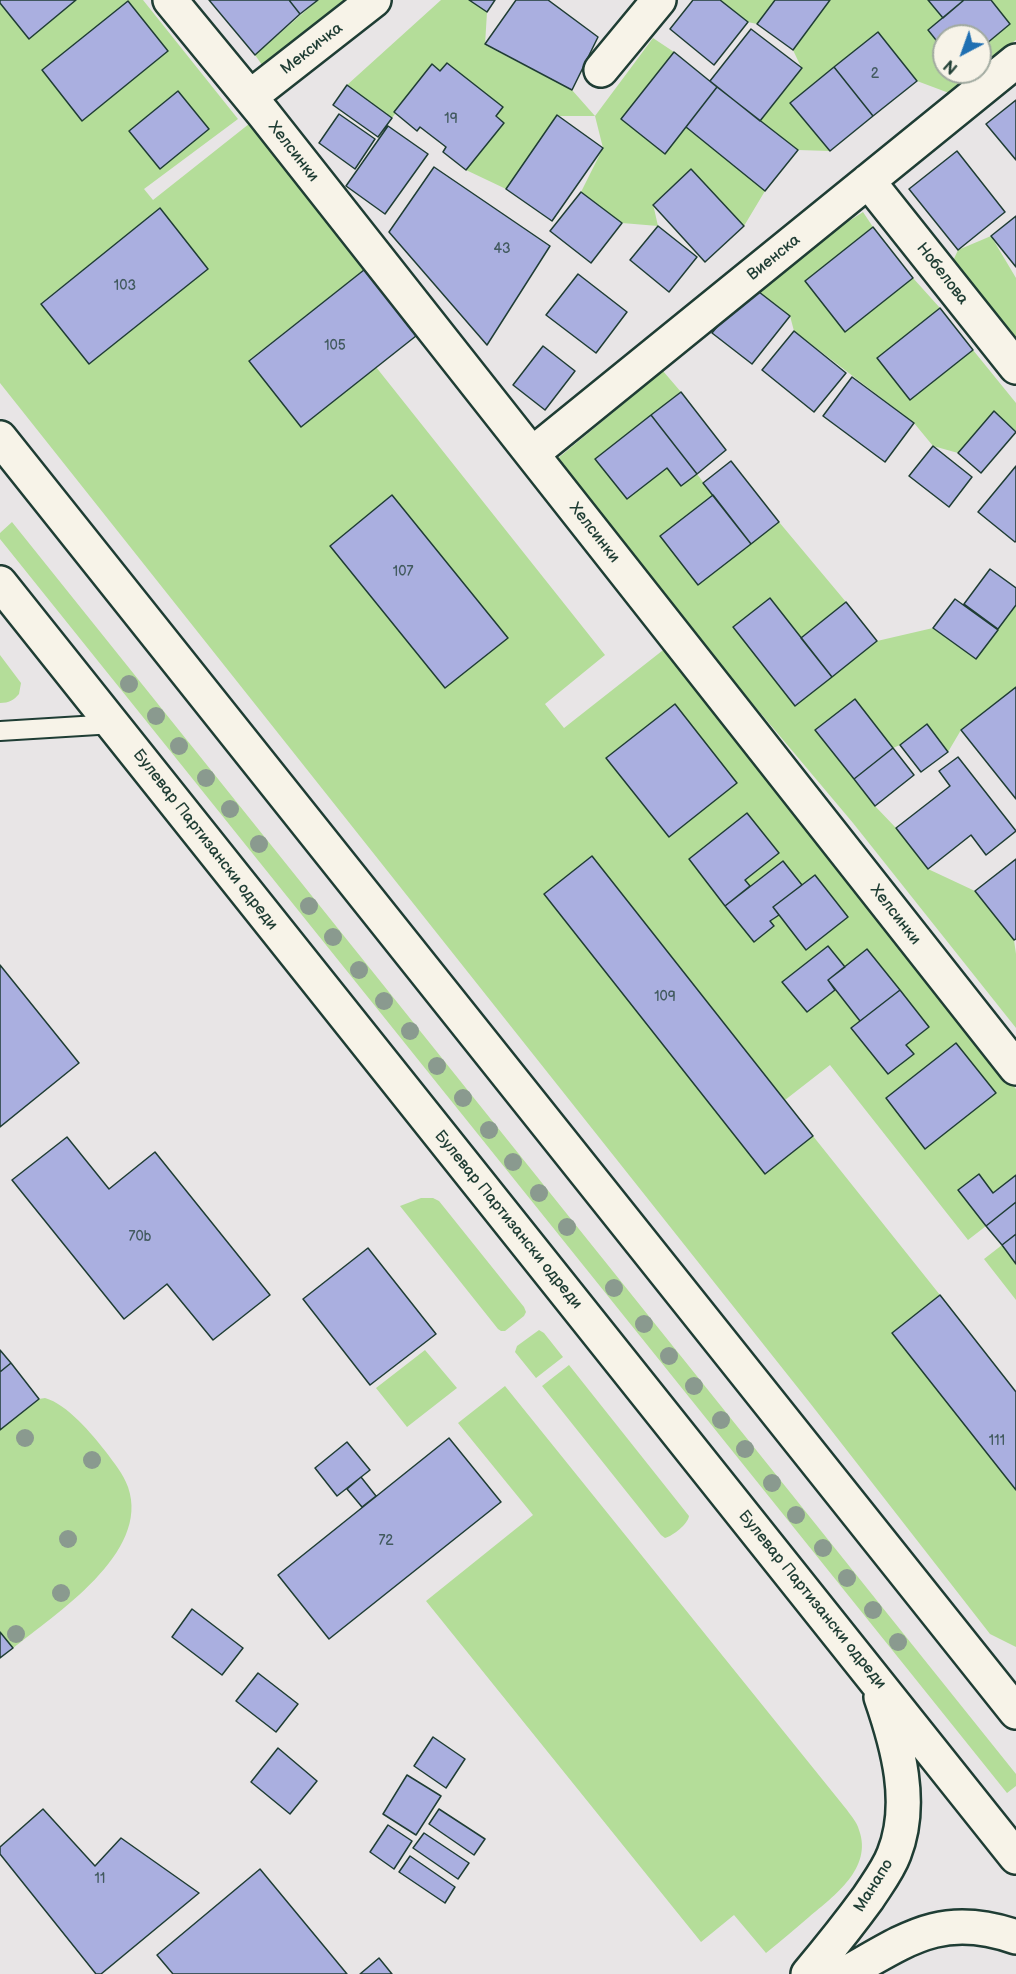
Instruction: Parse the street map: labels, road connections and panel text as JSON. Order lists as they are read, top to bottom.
{
  "streets": {
    "street": [
      "Мексичка",
      "Хелсинки",
      "Виенска",
      "Нобелова",
      "Булевар Партизански одреди",
      "Манапо"
    ]
  },
  "crossings": [
    ["Мексичка", "Хелсинки"],
    ["Хелсинки", "Виенска"],
    ["Виенска", "Нобелова"],
    ["Булевар Партизански одреди", "Манапо"]
  ],
  "house_numbers": [
    "2",
    "19",
    "43",
    "103",
    "105",
    "107",
    "109",
    "70b",
    "111",
    "72",
    "11"
  ],
  "north": "bottom left"
}
